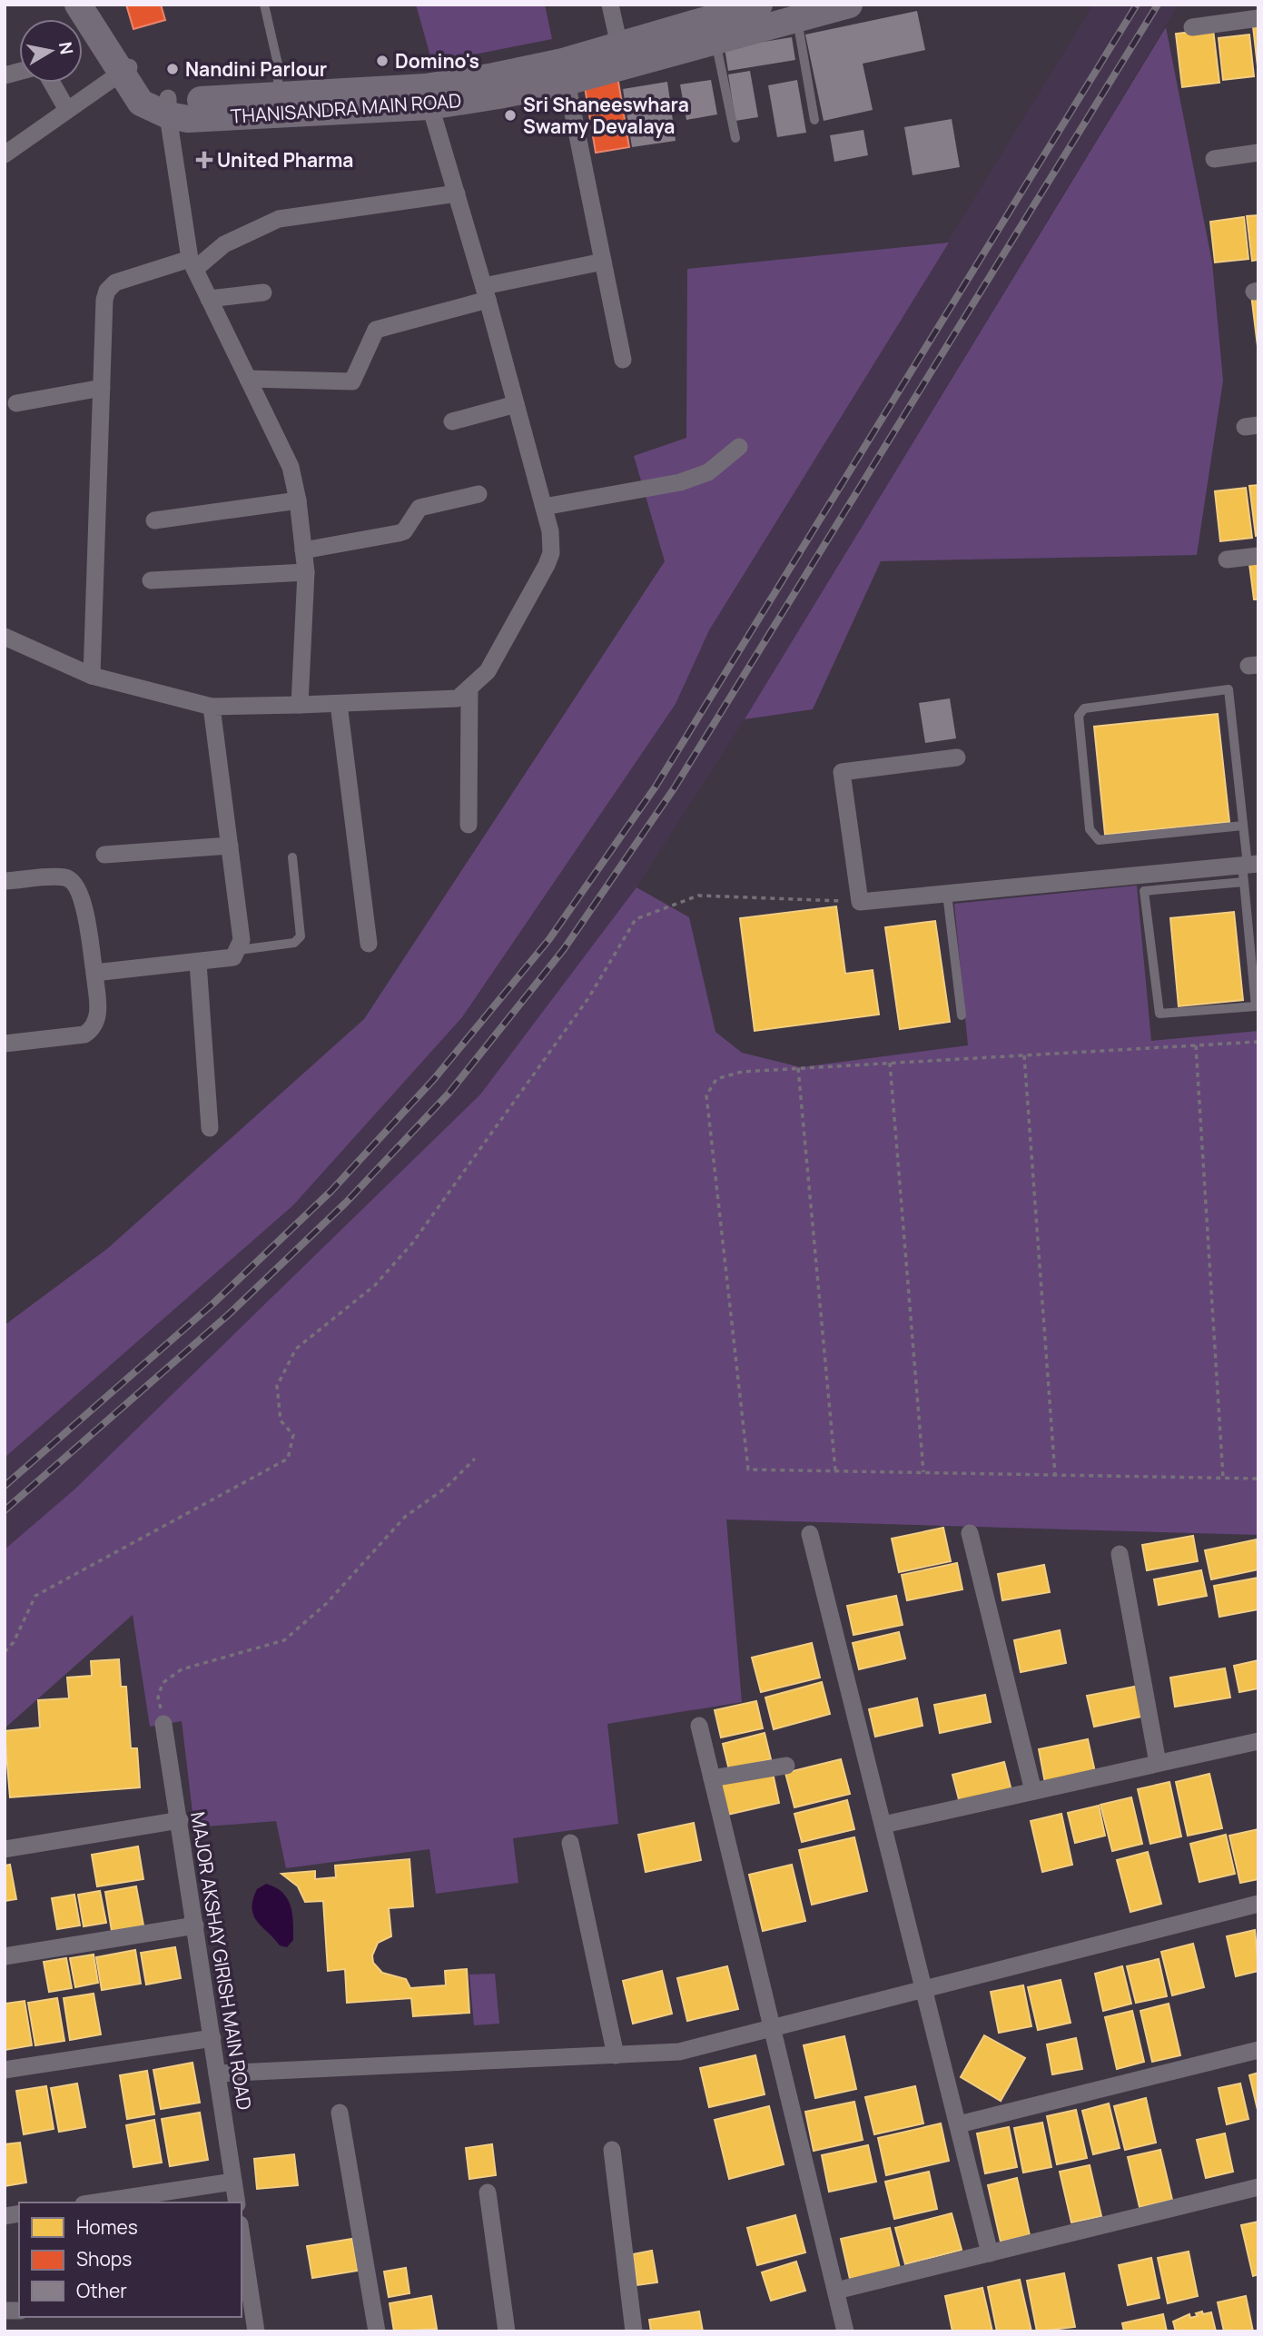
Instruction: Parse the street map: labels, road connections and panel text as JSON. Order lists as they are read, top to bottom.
{
  "streets": {
    "main road": ["THANISANDRA MAIN ROAD"],
    "street": ["MAJOR AKSHAY GIRISH MAIN ROAD"]
  },
  "places": {
    "other": ["Domino's", "Nandini Parlour", "Sri Shaneeswhara Swamy Devalaya"],
    "health": ["United Pharma"]
  },
  "legend": ["Homes", "Shops", "Other"],
  "north": "right"
}
